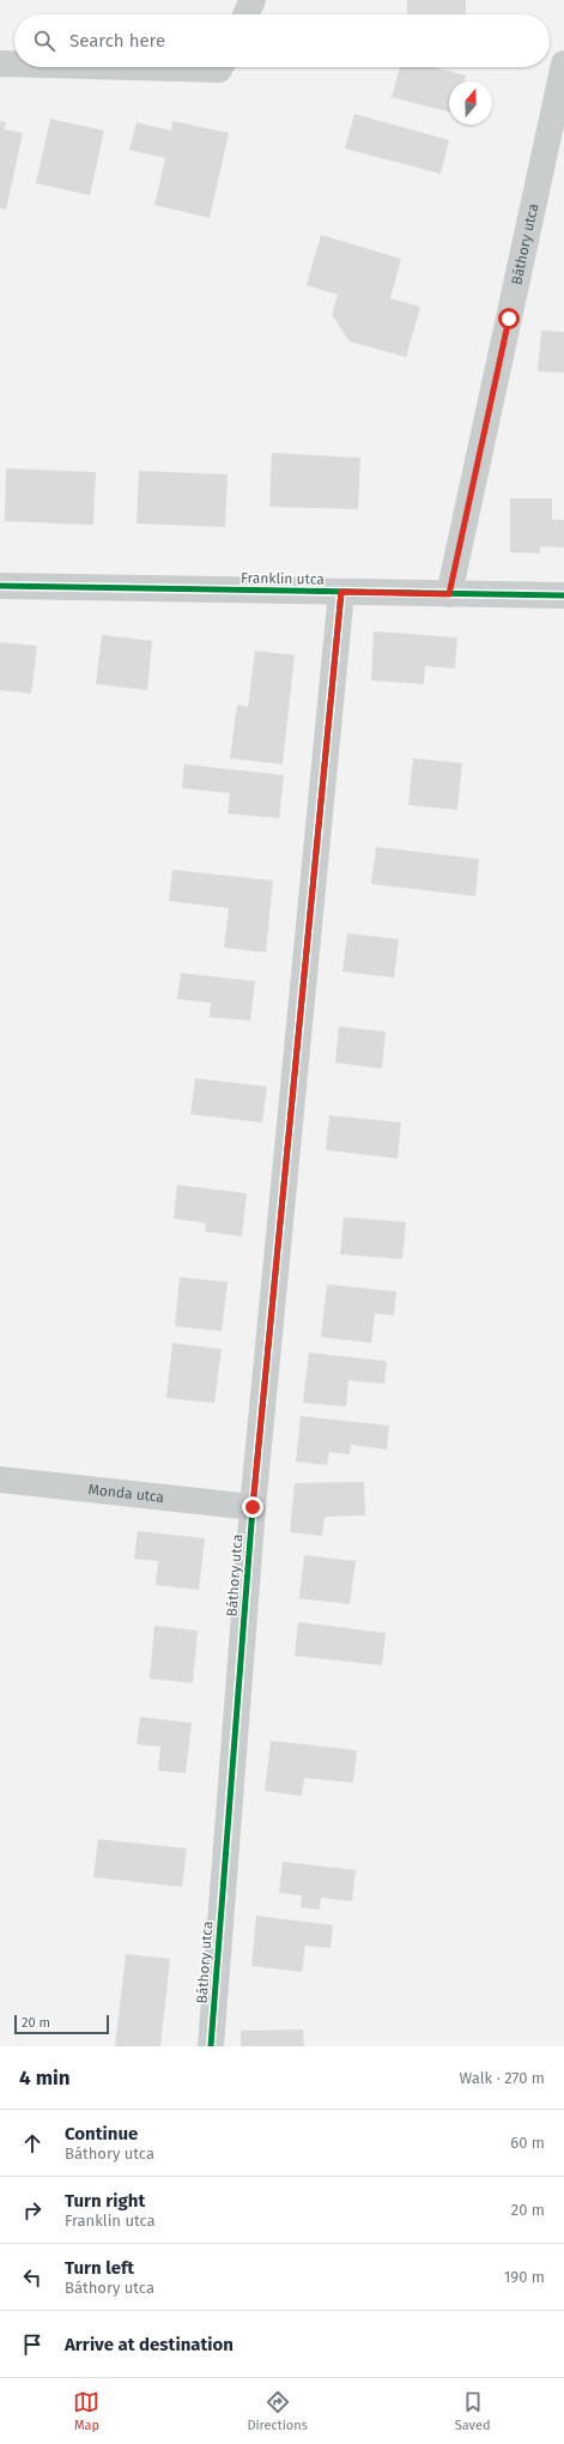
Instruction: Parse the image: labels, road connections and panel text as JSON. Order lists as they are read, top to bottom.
{
  "streets": {
    "street": ["Báthory utca", "Franklin utca", "Monda utca"]
  },
  "crossings": [
    ["Báthory utca", "Franklin utca"],
    ["Báthory utca", "Monda utca"]
  ],
  "scale_bar": "20 m",
  "north": "top",
  "page": {
    "search": "Search here",
    "scale": "20 m",
    "heading": ["4 min", "Walk · 270 m"],
    "list": [
      ["Continue", "Báthory utca", "60 m"],
      ["Turn right", "Franklin utca", "20 m"],
      ["Turn left", "Báthory utca", "190 m"],
      "Arrive at destination"
    ],
    "nav": ["Map", "Directions", "Saved"]
  }
}
